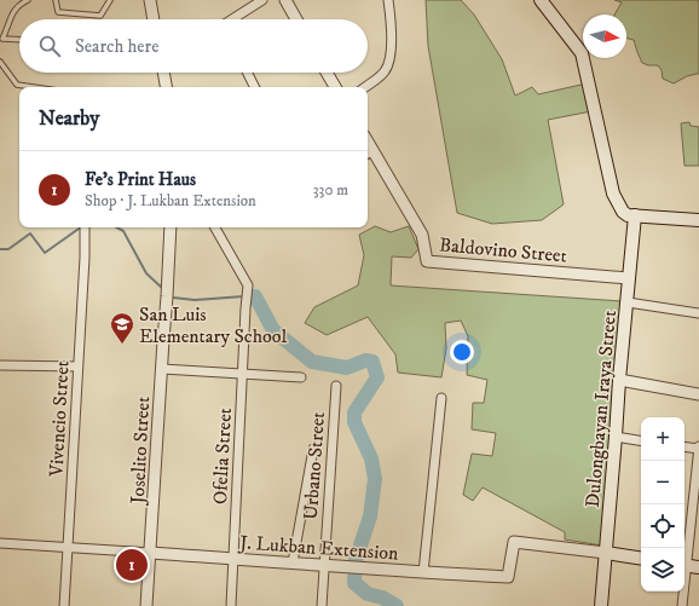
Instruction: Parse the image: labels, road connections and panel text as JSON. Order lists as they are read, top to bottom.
{
  "streets": {
    "main road": ["Dulongbayan Iraya Street"],
    "street": [
      "Baldovino Street",
      "Vivencio Street",
      "Joselito Street",
      "Ofelia Street",
      "Urbano Street",
      "J. Lukban Extension"
    ]
  },
  "crossings": [
    ["Baldovino Street", "Dulongbayan Iraya Street"],
    ["Dulongbayan Iraya Street", "J. Lukban Extension"],
    ["Vivencio Street", "J. Lukban Extension"],
    ["Joselito Street", "J. Lukban Extension"],
    ["Ofelia Street", "J. Lukban Extension"],
    ["Urbano Street", "J. Lukban Extension"]
  ],
  "places": {
    "school or university": ["San Luis Elementary School"]
  },
  "north": "right",
  "page": {
    "search": "Search here",
    "heading": "Nearby",
    "list": [
      {
        "mark": "1",
        "name": "Fe's Print Haus",
        "note": "Shop · J. Lukban Extension",
        "value": "330 m"
      }
    ],
    "map_buttons": ["+", "−"],
    "pins": "1"
  }
}
